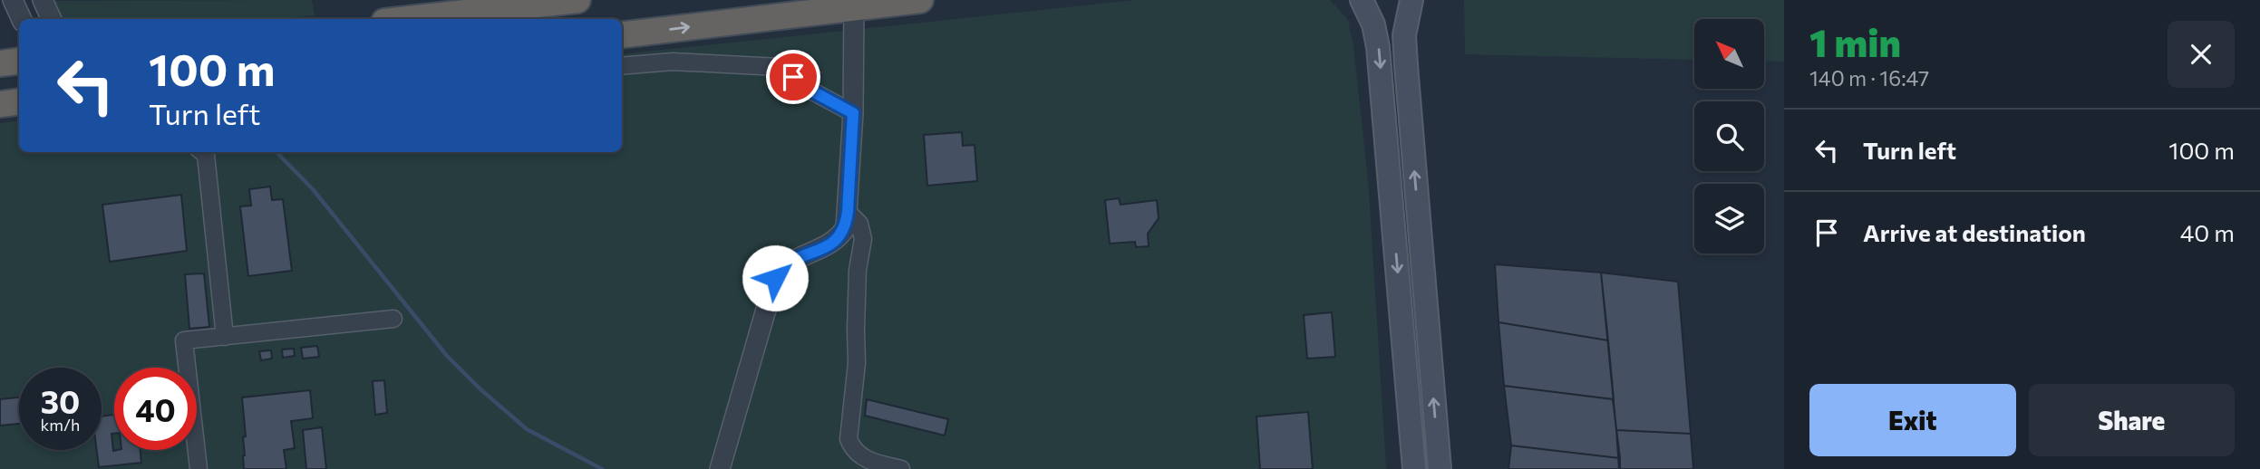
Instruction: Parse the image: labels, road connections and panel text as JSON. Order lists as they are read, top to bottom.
{
  "north": "top left",
  "page": {
    "heading": ["1 min", "140 m · 16:47"],
    "turn": ["100 m", "Turn left"],
    "list": [
      {
        "name": "Turn left",
        "value": "100 m"
      },
      {
        "name": "Arrive at destination",
        "value": "40 m"
      }
    ],
    "speed": "30 km/h",
    "limit": "40",
    "buttons": ["Exit", "Share"]
  }
}
